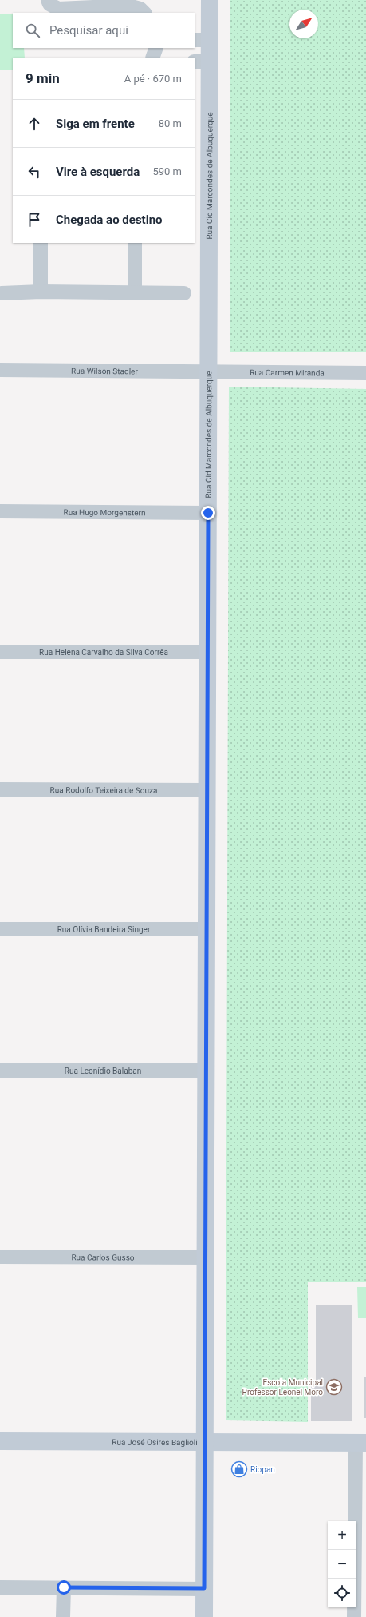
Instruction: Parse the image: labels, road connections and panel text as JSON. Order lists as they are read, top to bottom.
{
  "streets": {
    "street": [
      "Rua Cid Marcondes de Albuquerque",
      "Rua Wilson Stadler",
      "Rua Carmen Miranda",
      "Rua Hugo Morgenstern",
      "Rua Helena Carvalho da Silva Corrêa",
      "Rua Rodolfo Teixeira de Souza",
      "Rua Olívia Bandeira Singer",
      "Rua Leonídio Balaban",
      "Rua Carlos Gusso",
      "Rua José Osires Baglioli"
    ]
  },
  "crossings": [
    ["Rua Cid Marcondes de Albuquerque", "Rua Wilson Stadler"],
    ["Rua Cid Marcondes de Albuquerque", "Rua Carmen Miranda"],
    ["Rua Cid Marcondes de Albuquerque", "Rua Hugo Morgenstern"],
    ["Rua Cid Marcondes de Albuquerque", "Rua Helena Carvalho da Silva Corrêa"],
    ["Rua Cid Marcondes de Albuquerque", "Rua Rodolfo Teixeira de Souza"],
    ["Rua Cid Marcondes de Albuquerque", "Rua Olívia Bandeira Singer"],
    ["Rua Cid Marcondes de Albuquerque", "Rua Leonídio Balaban"],
    ["Rua Cid Marcondes de Albuquerque", "Rua Carlos Gusso"],
    ["Rua Cid Marcondes de Albuquerque", "Rua José Osires Baglioli"],
    ["Rua Wilson Stadler", "Rua Carmen Miranda"]
  ],
  "places": {
    "school or university": ["Escola Municipal Professor Leonel Moro"],
    "shop": ["Riopan"]
  },
  "north": "top right",
  "page": {
    "search": "Pesquisar aqui",
    "heading": ["9 min", "A pé · 670 m"],
    "list": [
      ["Siga em frente", "80 m"],
      ["Vire à esquerda", "590 m"],
      "Chegada ao destino"
    ],
    "map_buttons": ["+", "−"]
  }
}
